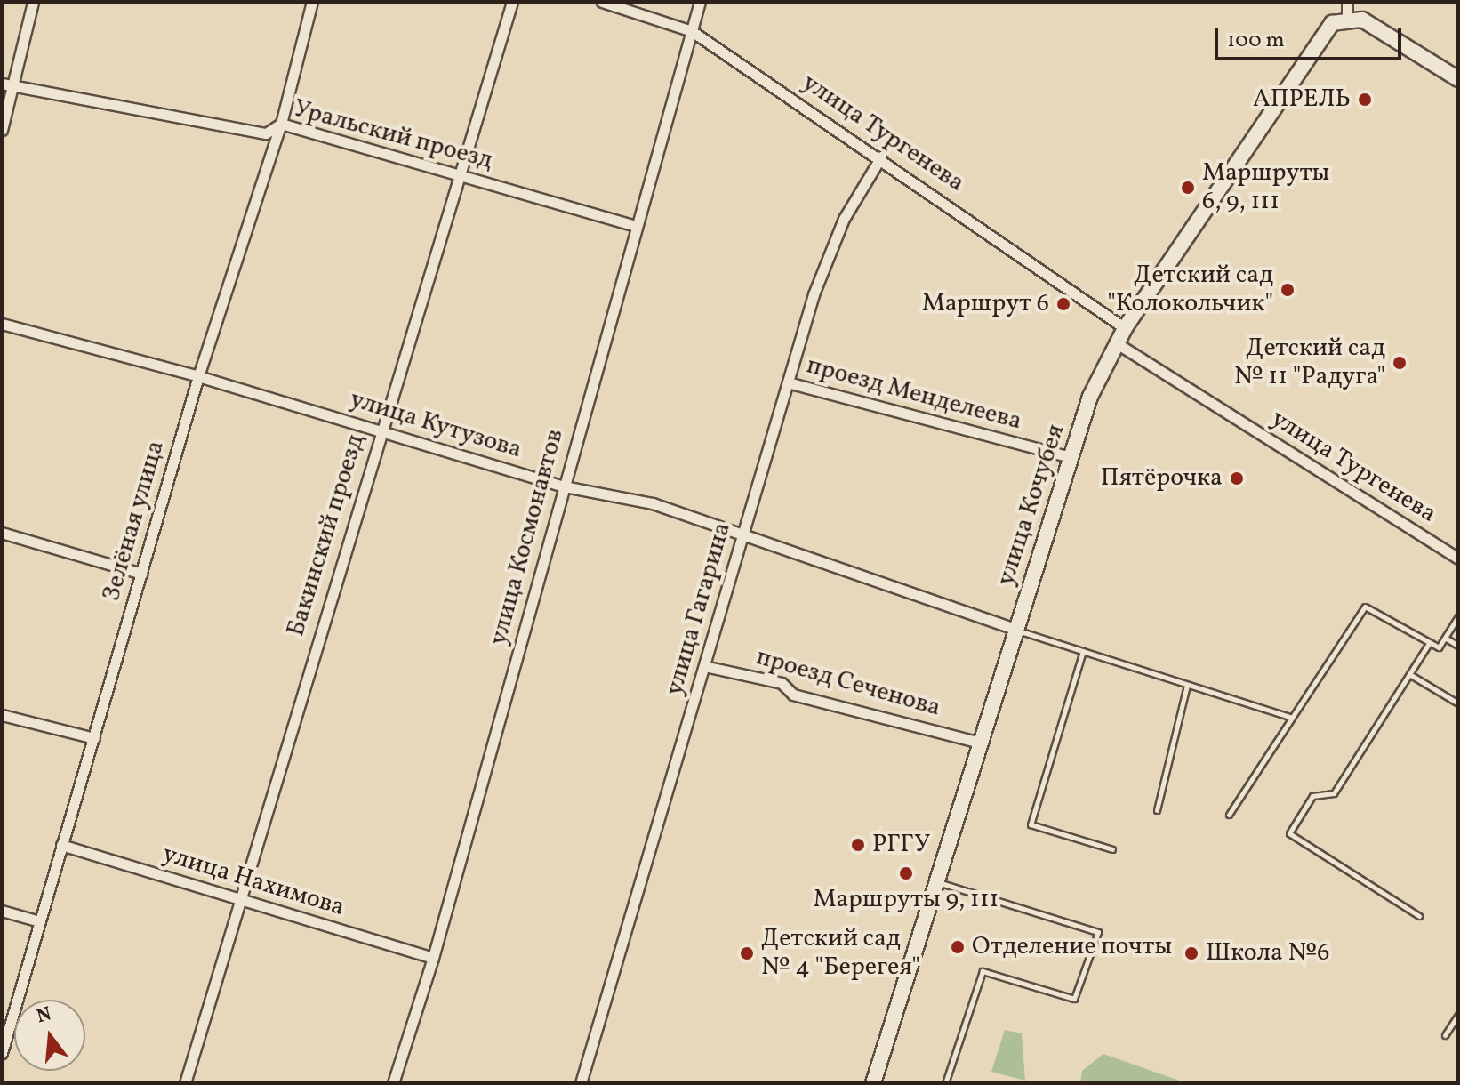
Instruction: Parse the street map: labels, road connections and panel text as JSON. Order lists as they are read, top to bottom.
{
  "streets": {
    "main road": ["улица Кочубея"],
    "street": [
      "улица Тургенева",
      "Уральский проезд",
      "проезд Менделеева",
      "улица Кутузова",
      "Зелёная улица",
      "Бакинский проезд",
      "улица Космонавтов",
      "улица Гагарина",
      "проезд Сеченова",
      "улица Нахимова"
    ]
  },
  "crossings": [
    ["улица Тургенева", "улица Кочубея"],
    ["улица Тургенева", "улица Космонавтов"],
    ["улица Тургенева", "улица Гагарина"],
    ["Уральский проезд", "Зелёная улица"],
    ["Уральский проезд", "Бакинский проезд"],
    ["Уральский проезд", "улица Космонавтов"],
    ["проезд Менделеева", "улица Кочубея"],
    ["проезд Менделеева", "улица Гагарина"],
    ["улица Кутузова", "улица Кочубея"],
    ["улица Кутузова", "Зелёная улица"],
    ["улица Кутузова", "Бакинский проезд"],
    ["улица Кутузова", "улица Космонавтов"],
    ["улица Кутузова", "улица Гагарина"],
    ["улица Кочубея", "проезд Сеченова"],
    ["Зелёная улица", "улица Нахимова"],
    ["Бакинский проезд", "улица Нахимова"],
    ["улица Космонавтов", "улица Нахимова"],
    ["улица Гагарина", "проезд Сеченова"]
  ],
  "places": [
    "АПРЕЛЬ",
    "Маршруты 6, 9, 111",
    "Детский сад \"Колокольчик\"",
    "Маршрут 6",
    "Детский сад № 11 \"Радуга\"",
    "Пятёрочка",
    "РГГУ",
    "Маршруты 9, 111",
    "Отделение почты",
    "Детский сад № 4 \"Берегея\"",
    "Школа №6"
  ],
  "scale_bar": "100 m",
  "north": "top"
}
